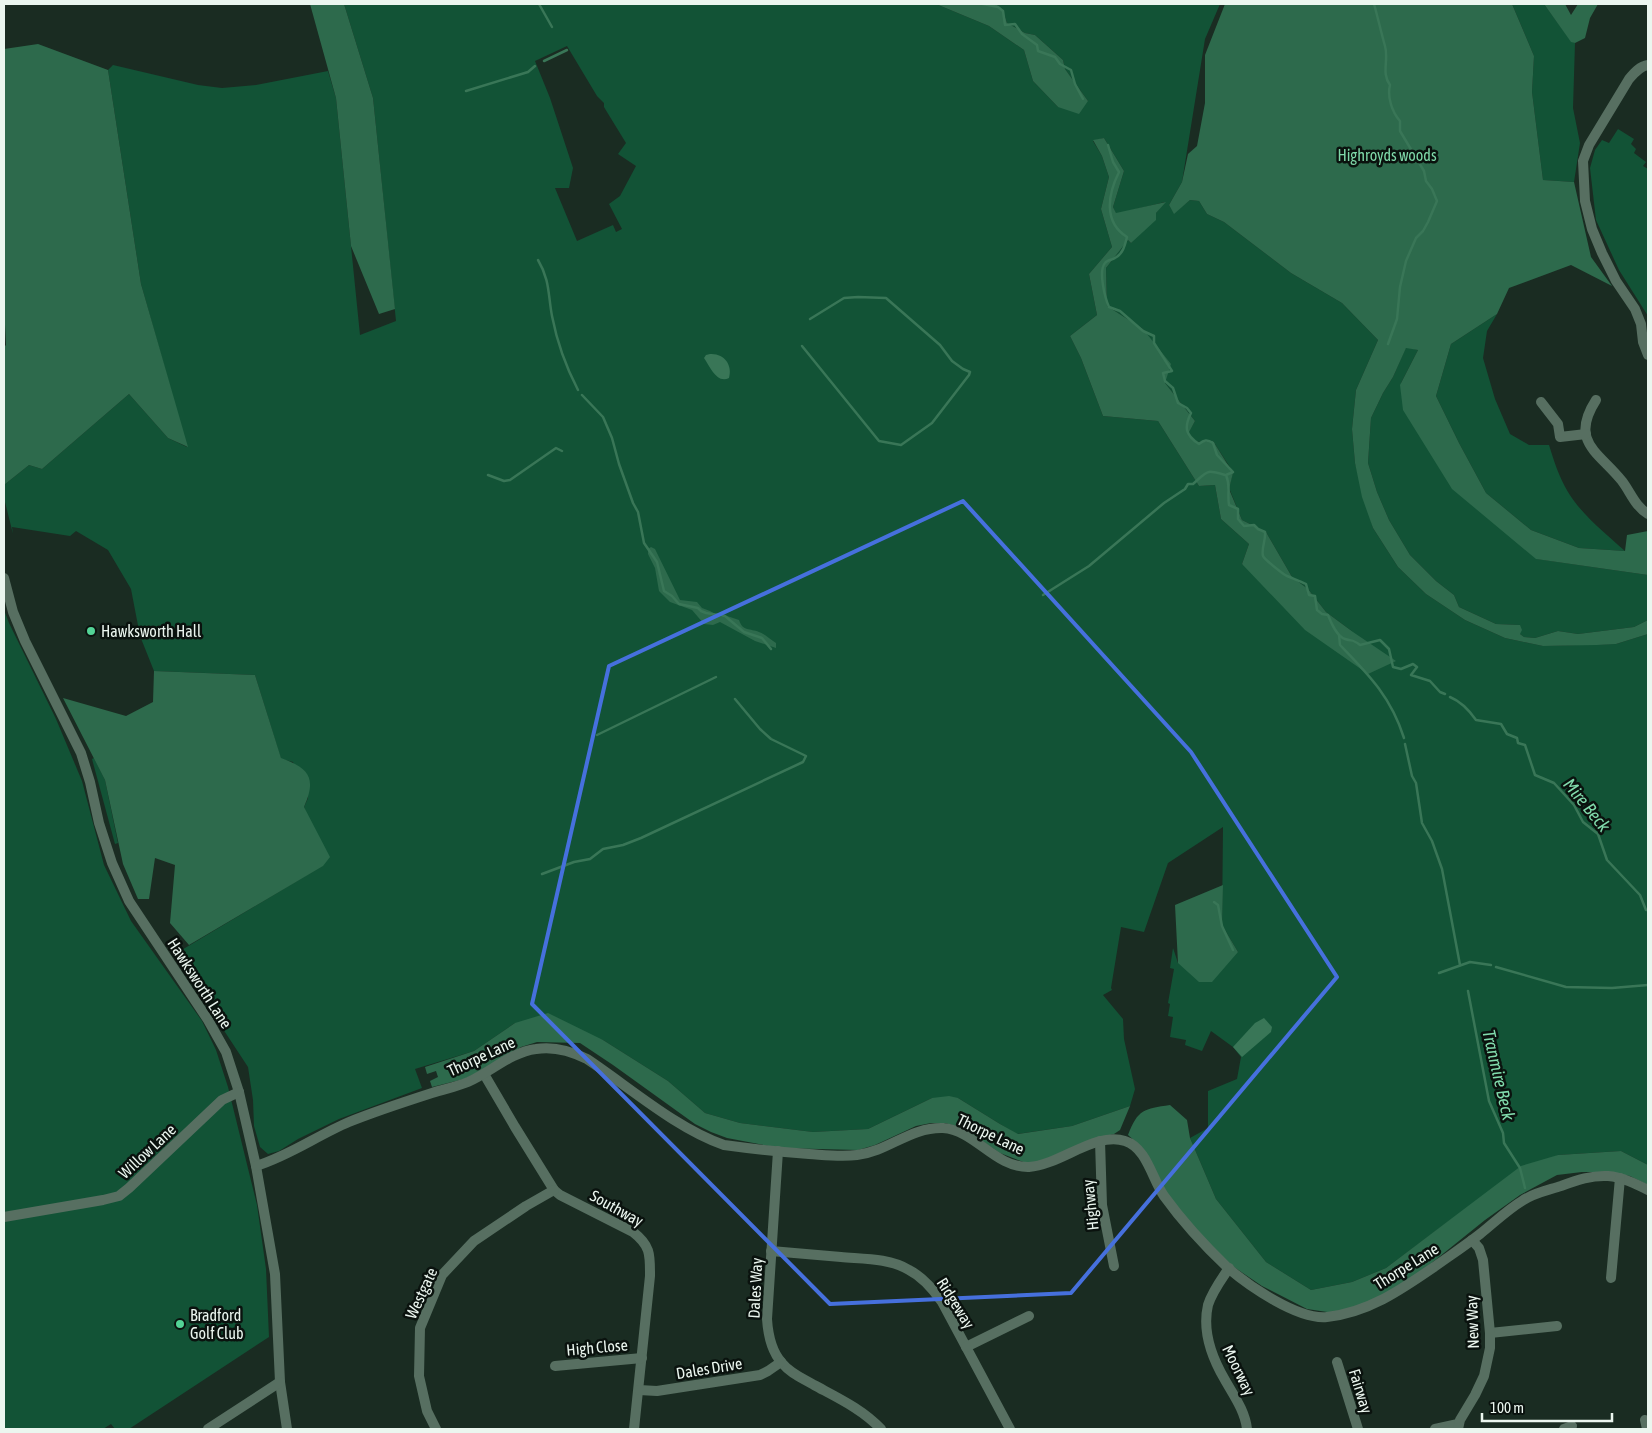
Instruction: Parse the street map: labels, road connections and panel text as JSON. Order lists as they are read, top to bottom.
{
  "streets": {
    "street": [
      "Hawksworth Lane",
      "Thorpe Lane",
      "Willow Lane",
      "Highway",
      "Southway",
      "Dales Way",
      "Westgate",
      "Ridgeway",
      "New Way",
      "High Close",
      "Dales Drive",
      "Moorway",
      "Fairway"
    ]
  },
  "crossings": [
    ["Hawksworth Lane", "Thorpe Lane"],
    ["Hawksworth Lane", "Willow Lane"],
    ["Thorpe Lane", "Highway"],
    ["Thorpe Lane", "Southway"],
    ["Thorpe Lane", "Dales Way"],
    ["Thorpe Lane", "New Way"],
    ["Thorpe Lane", "Moorway"],
    ["Southway", "Westgate"],
    ["Southway", "High Close"],
    ["Southway", "Dales Drive"],
    ["Dales Way", "Ridgeway"],
    ["Dales Way", "Dales Drive"]
  ],
  "water": ["Mire Beck", "Tranmire Beck"],
  "parks": ["Highroyds woods"],
  "places": ["Hawksworth Hall", "Bradford Golf Club"],
  "scale_bar": "100 m"
}
